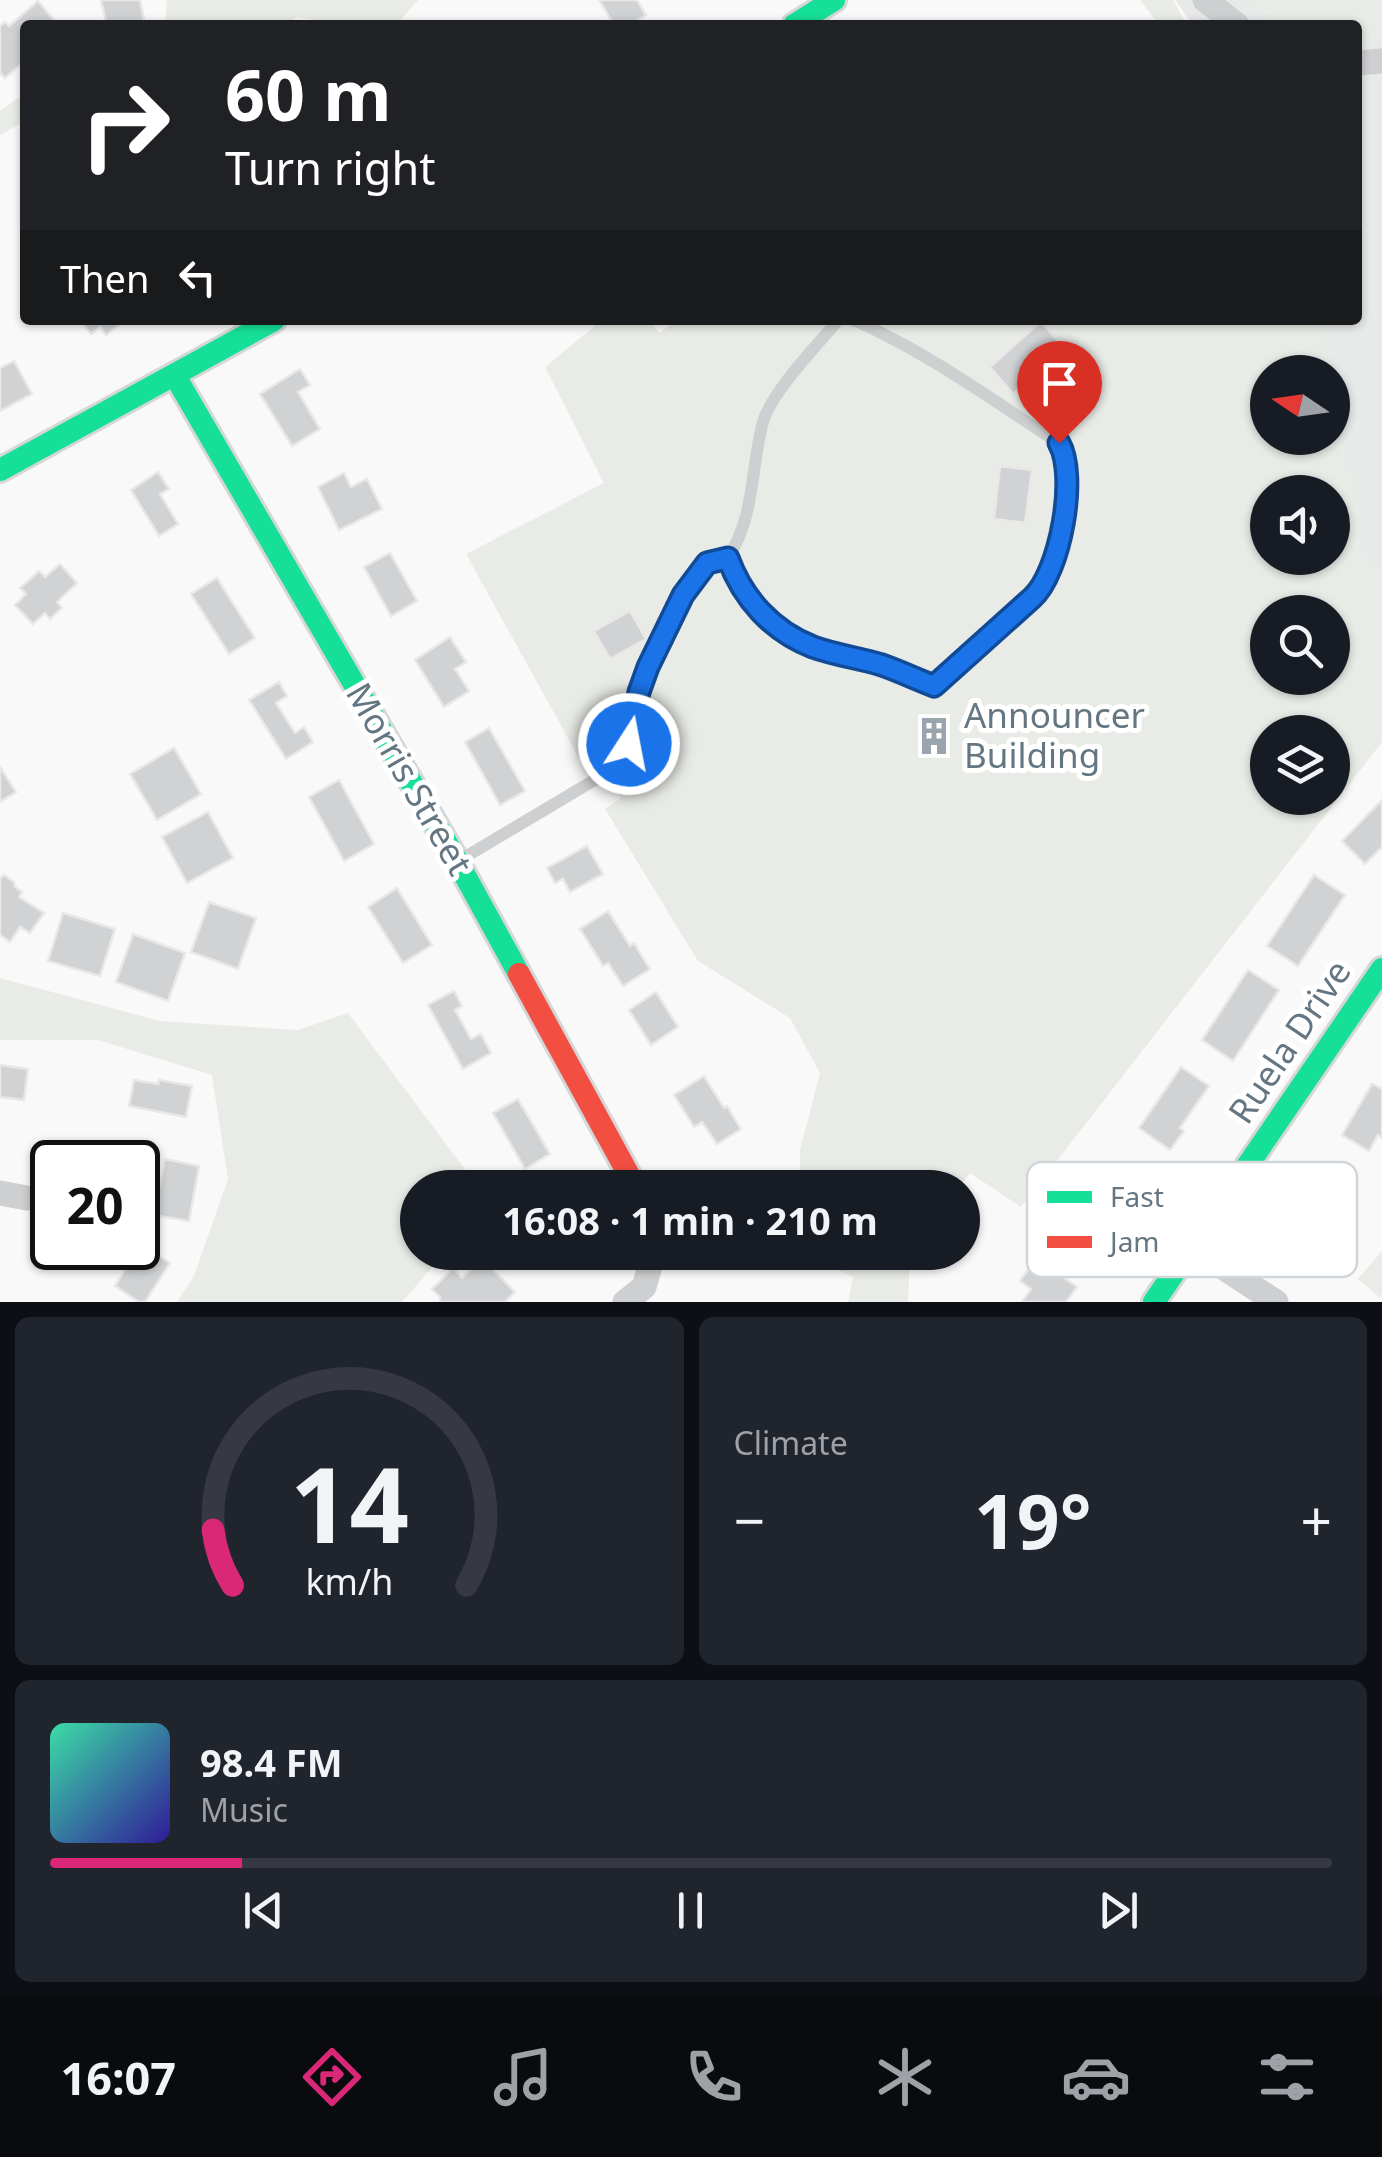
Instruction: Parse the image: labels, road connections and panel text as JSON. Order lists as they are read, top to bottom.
{
  "streets": {
    "street": ["Morris Street", "Ruela Drive"]
  },
  "places": {
    "building": ["Announcer Building"]
  },
  "legend": ["Fast", "Jam"],
  "north": "left",
  "page": {
    "turn": ["60 m", "Turn right"],
    "then": "Then",
    "limit": "20",
    "trip": "16:08 · 1 min · 210 m",
    "tile": "Climate",
    "heat": ["−", "19°", "+"],
    "song": ["98.4 FM", "Music"],
    "tabs": "16:07",
    "gauge": ["14", "km/h"]
  }
}
